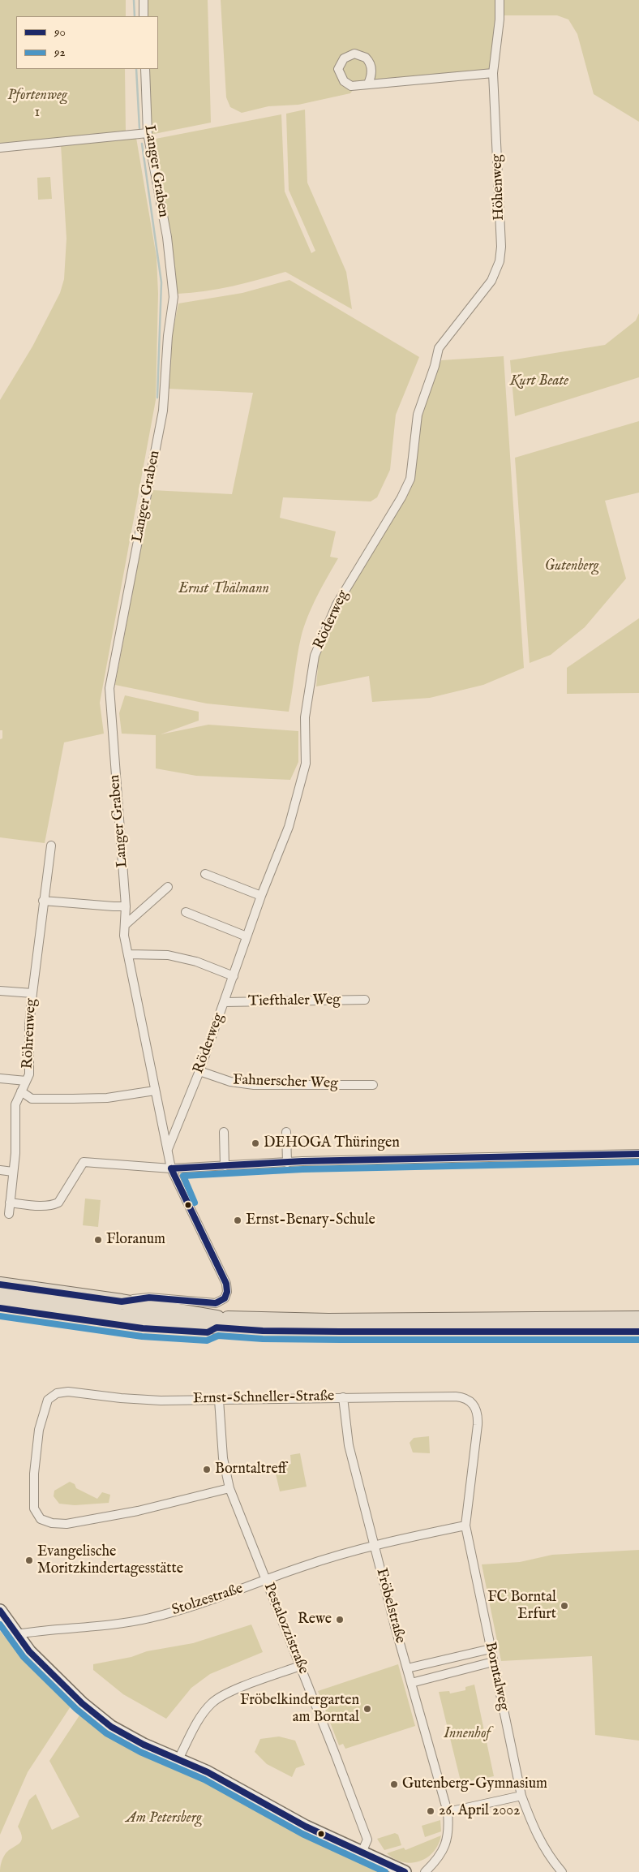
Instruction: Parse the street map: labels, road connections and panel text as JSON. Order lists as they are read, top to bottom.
{
  "streets": {
    "street": [
      "Langer Graben",
      "Höhenweg",
      "Röderweg",
      "Tiefthaler Weg",
      "Röhrenweg",
      "Fahnerscher Weg",
      "Ernst-Schneller-Straße",
      "Stolzestraße",
      "Fröbelstraße",
      "Pestalozzistraße",
      "Borntalweg"
    ]
  },
  "crossings": [
    ["Langer Graben", "Röderweg"],
    ["Höhenweg", "Röderweg"],
    ["Röderweg", "Tiefthaler Weg"],
    ["Röderweg", "Fahnerscher Weg"],
    ["Ernst-Schneller-Straße", "Fröbelstraße"],
    ["Ernst-Schneller-Straße", "Pestalozzistraße"],
    ["Ernst-Schneller-Straße", "Borntalweg"],
    ["Stolzestraße", "Fröbelstraße"],
    ["Stolzestraße", "Pestalozzistraße"],
    ["Stolzestraße", "Borntalweg"]
  ],
  "parks": [
    "Pfortenweg 1",
    "Kurt Beate",
    "Gutenberg",
    "Ernst Thälmann",
    "Innenhof",
    "Am Petersberg"
  ],
  "places": [
    "DEHOGA Thüringen",
    "Ernst-Benary-Schule",
    "Floranum",
    "Borntaltreff",
    "Evangelische Moritzkindertagesstätte",
    "FC Borntal Erfurt",
    "Rewe",
    "Fröbelkindergarten am Borntal",
    "Gutenberg-Gymnasium",
    "26. April 2002"
  ],
  "lines": ["transit line 90", "transit line 92"],
  "legend": ["90", "92"]
}
